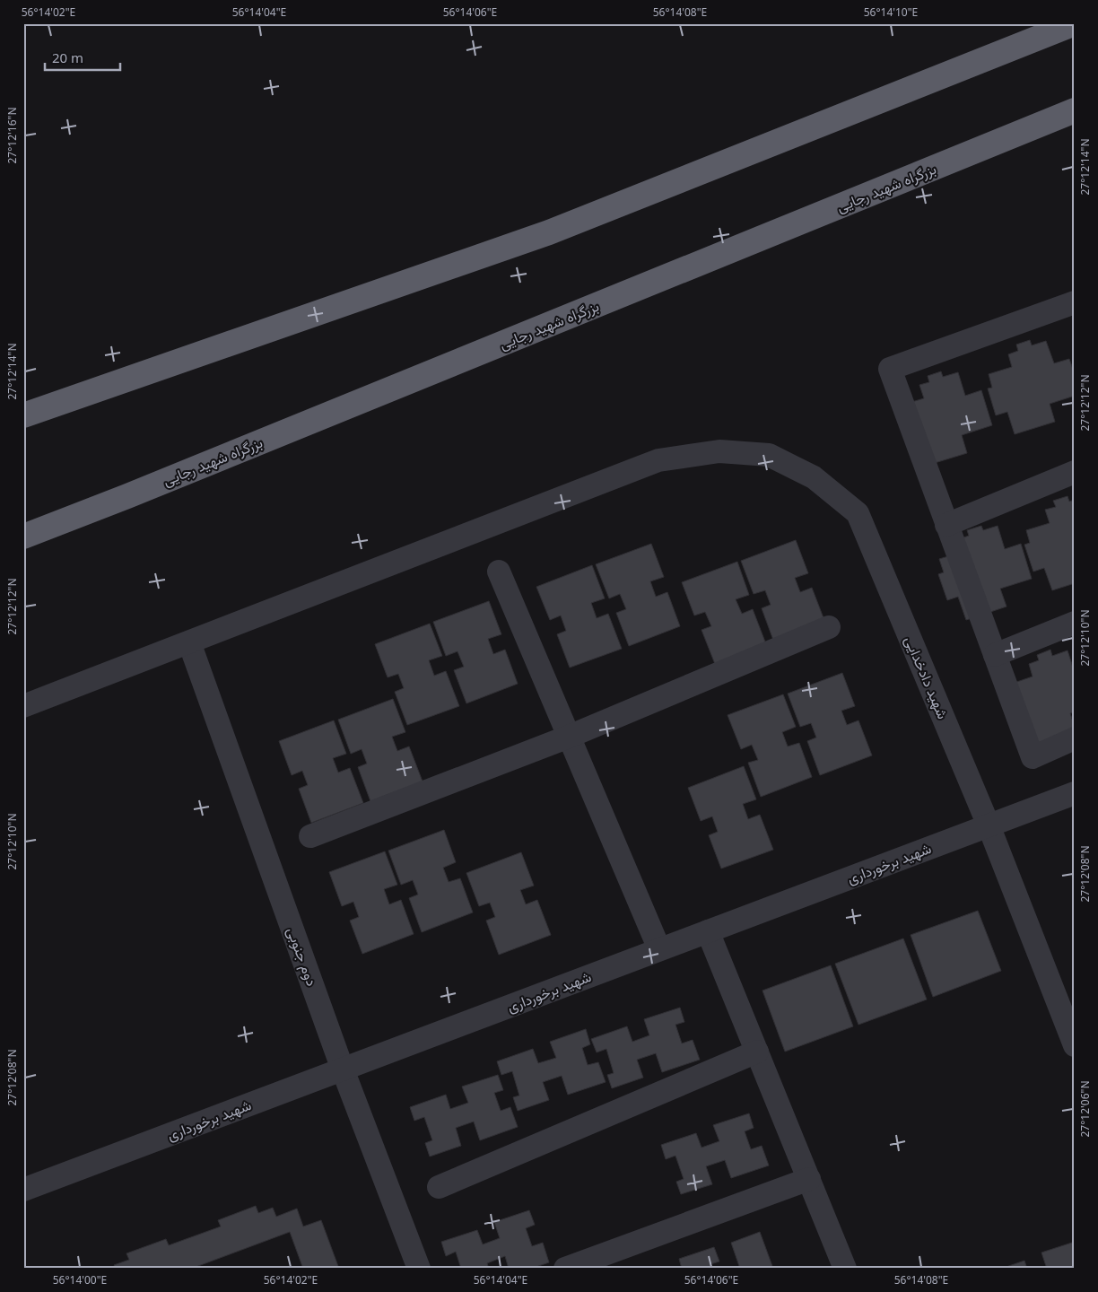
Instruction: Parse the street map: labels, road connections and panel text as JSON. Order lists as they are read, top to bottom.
{
  "streets": {
    "highway": ["بزرگراه شهید رجایی"],
    "street": ["شهید دادخدایی", "شهید برخورداری", "دوم جنوبی"]
  },
  "crossings": [
    ["شهید دادخدایی", "شهید برخورداری"],
    ["شهید دادخدایی", "دوم جنوبی"],
    ["شهید برخورداری", "دوم جنوبی"]
  ],
  "scale_bar": "20 m",
  "coordinates": [
    "56°14'02\"E",
    "56°14'04\"E",
    "56°14'06\"E",
    "56°14'08\"E",
    "56°14'10\"E",
    "27°12'16\"N",
    "27°12'14\"N",
    "27°12'12\"N",
    "27°12'10\"N",
    "27°12'08\"N",
    "27°12'06\"N",
    "56°14'00\"E"
  ]
}
